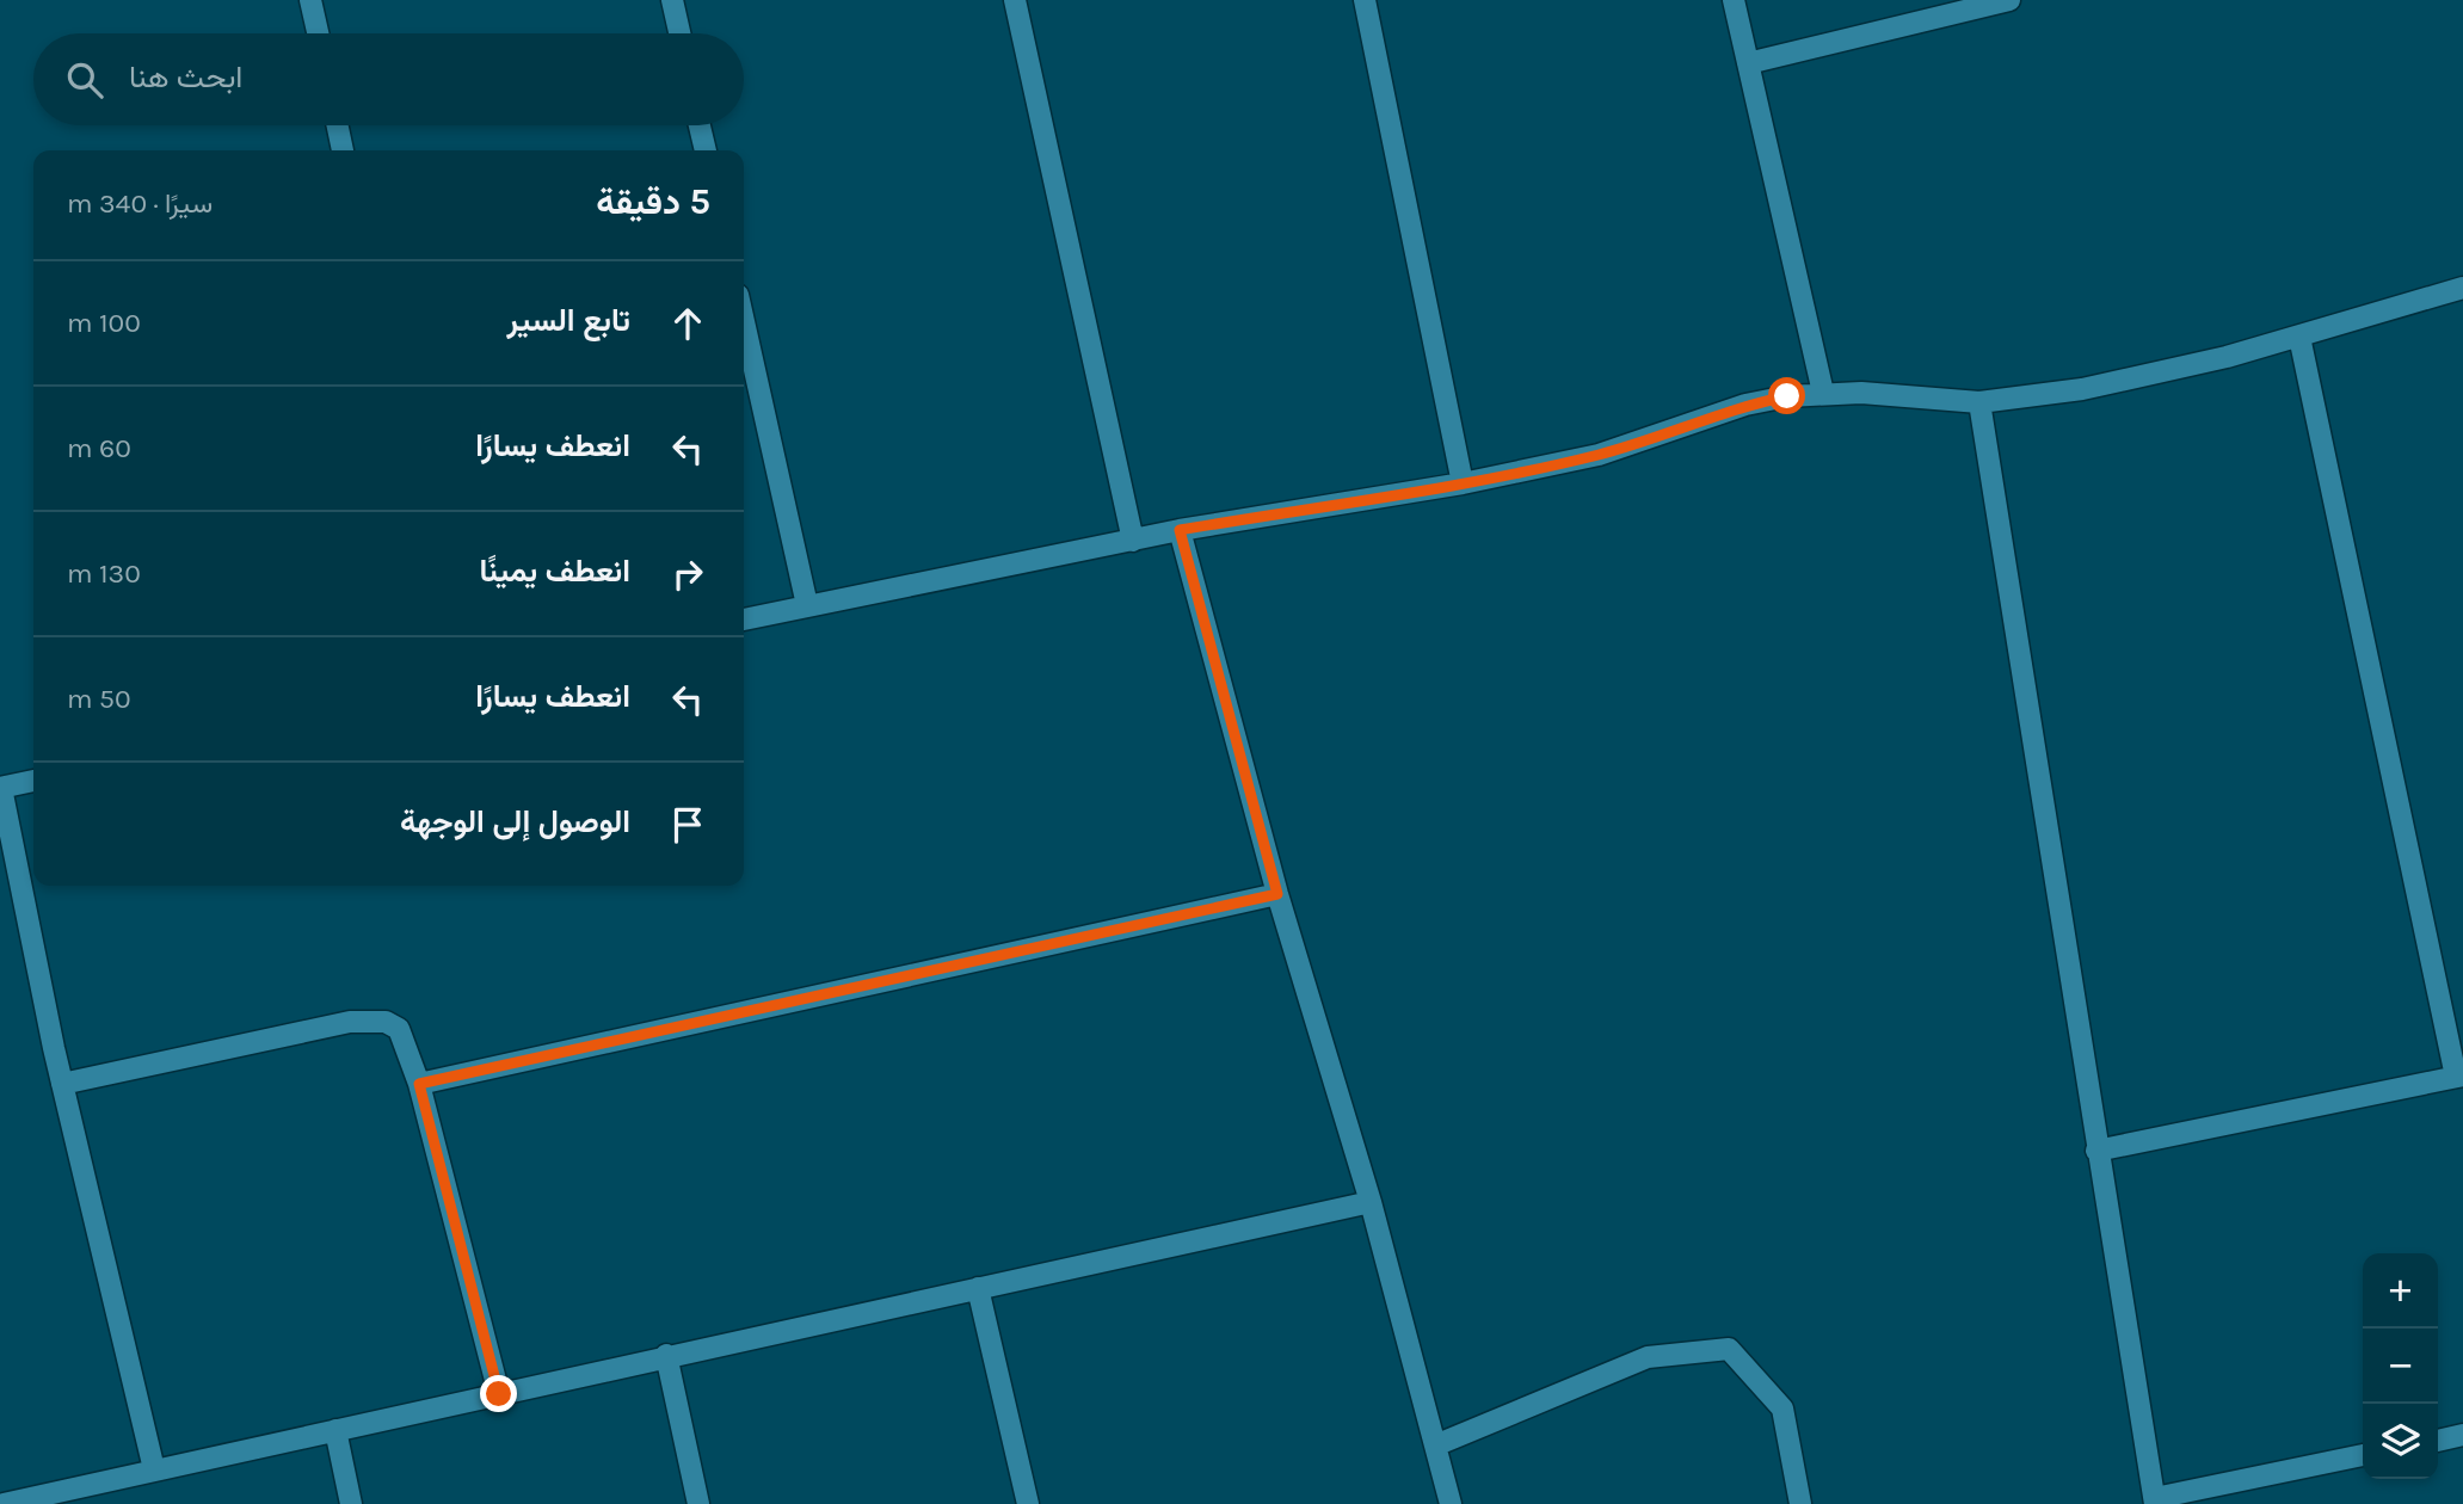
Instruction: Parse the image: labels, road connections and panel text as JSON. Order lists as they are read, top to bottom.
{
  "page": {
    "search": "ابحث هنا",
    "heading": ["5 دقيقة", "سيرًا · 340 m"],
    "list": [
      ["تابع السير", "100 m"],
      ["انعطف يسارًا", "60 m"],
      ["انعطف يمينًا", "130 m"],
      ["انعطف يسارًا", "50 m"],
      "الوصول إلى الوجهة"
    ],
    "map_buttons": ["+", "−"]
  }
}
